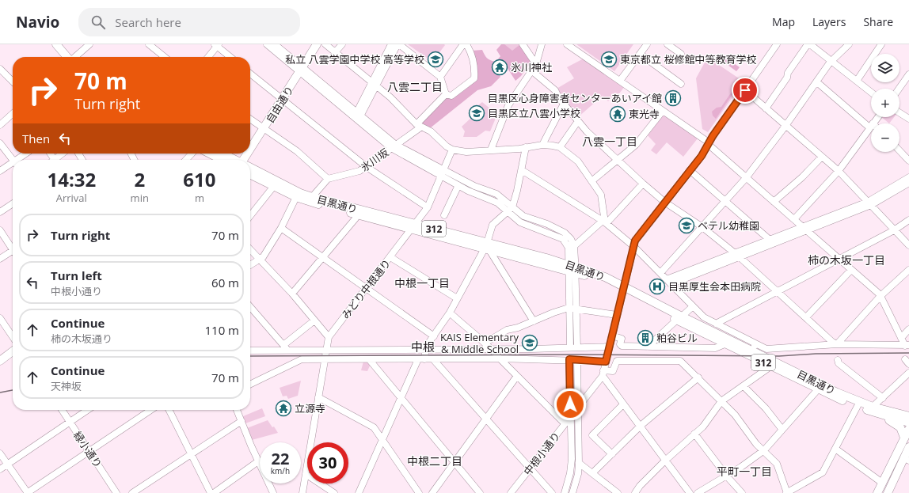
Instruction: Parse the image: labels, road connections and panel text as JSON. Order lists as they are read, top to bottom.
{
  "streets": {
    "main road": ["自由通り", "目黒通り", "312"],
    "street": [
      "氷川坂",
      "みどり中根通り",
      "緑小通り",
      "中根小通り"
    ]
  },
  "crossings": [
    ["目黒通り", "みどり中根通り"],
    ["目黒通り", "中根小通り"]
  ],
  "districts": [
    "八雲二丁目",
    "八雲一丁目",
    "柿の木坂一丁目",
    "中根一丁目",
    "中根",
    "中根二丁目",
    "平町一丁目"
  ],
  "places": {
    "school or university": [
      "私立 八雲学園中学校 高等学校",
      "東京都立 桜修館中等教育学校",
      "目黒区立八雲小学校",
      "ベテル幼稚園",
      "KAIS Elementary & Middle School"
    ],
    "temple": ["氷川神社", "東光寺", "立源寺"],
    "building": ["目黒区心身障害者センターあいアイ館", "粕谷ビル"],
    "hospital": ["目黒厚生会本田病院"]
  },
  "page": {
    "header": "Navio",
    "search": "Search here",
    "nav": ["Map", "Layers", "Share"],
    "map_buttons": ["+", "−"],
    "turn": ["70 m", "Turn right"],
    "then": "Then",
    "eta": [
      "14:32",
      "Arrival",
      "2",
      "min",
      "610",
      "m"
    ],
    "list": [
      {
        "name": "Turn right",
        "value": "70 m"
      },
      {
        "name": "Turn left",
        "note": "中根小通り",
        "value": "60 m"
      },
      {
        "name": "Continue",
        "note": "柿の木坂通り",
        "value": "110 m"
      },
      {
        "name": "Continue",
        "note": "天神坂",
        "value": "70 m"
      }
    ],
    "speed": "22 km/h",
    "limit": "30"
  }
}
